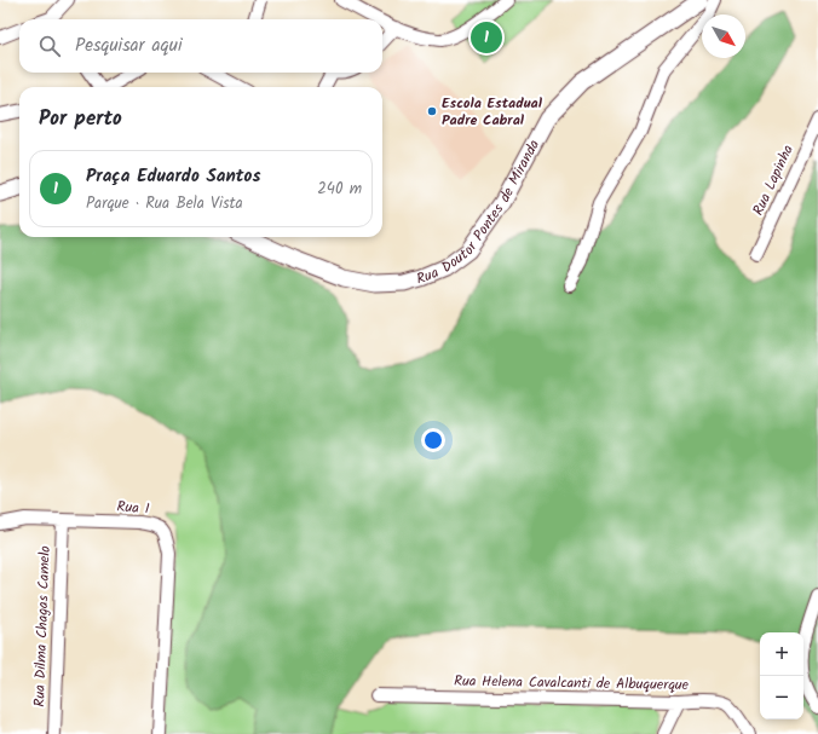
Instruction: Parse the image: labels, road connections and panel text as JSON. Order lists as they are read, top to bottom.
{
  "streets": {
    "street": [
      "Rua Lapinha",
      "Rua Doutor Pontes de Miranda",
      "Rua I",
      "Rua Dilma Chagas Camelo",
      "Rua Helena Cavalcanti de Albuquerque"
    ]
  },
  "crossings": [
    ["Rua I", "Rua Dilma Chagas Camelo"]
  ],
  "places": ["Escola Estadual Padre Cabral"],
  "north": "bottom right",
  "page": {
    "pins": "1",
    "search": "Pesquisar aqui",
    "heading": "Por perto",
    "list": [
      {
        "mark": "1",
        "name": "Praça Eduardo Santos",
        "note": "Parque · Rua Bela Vista",
        "value": "240 m"
      }
    ],
    "map_buttons": ["+", "−"]
  }
}
